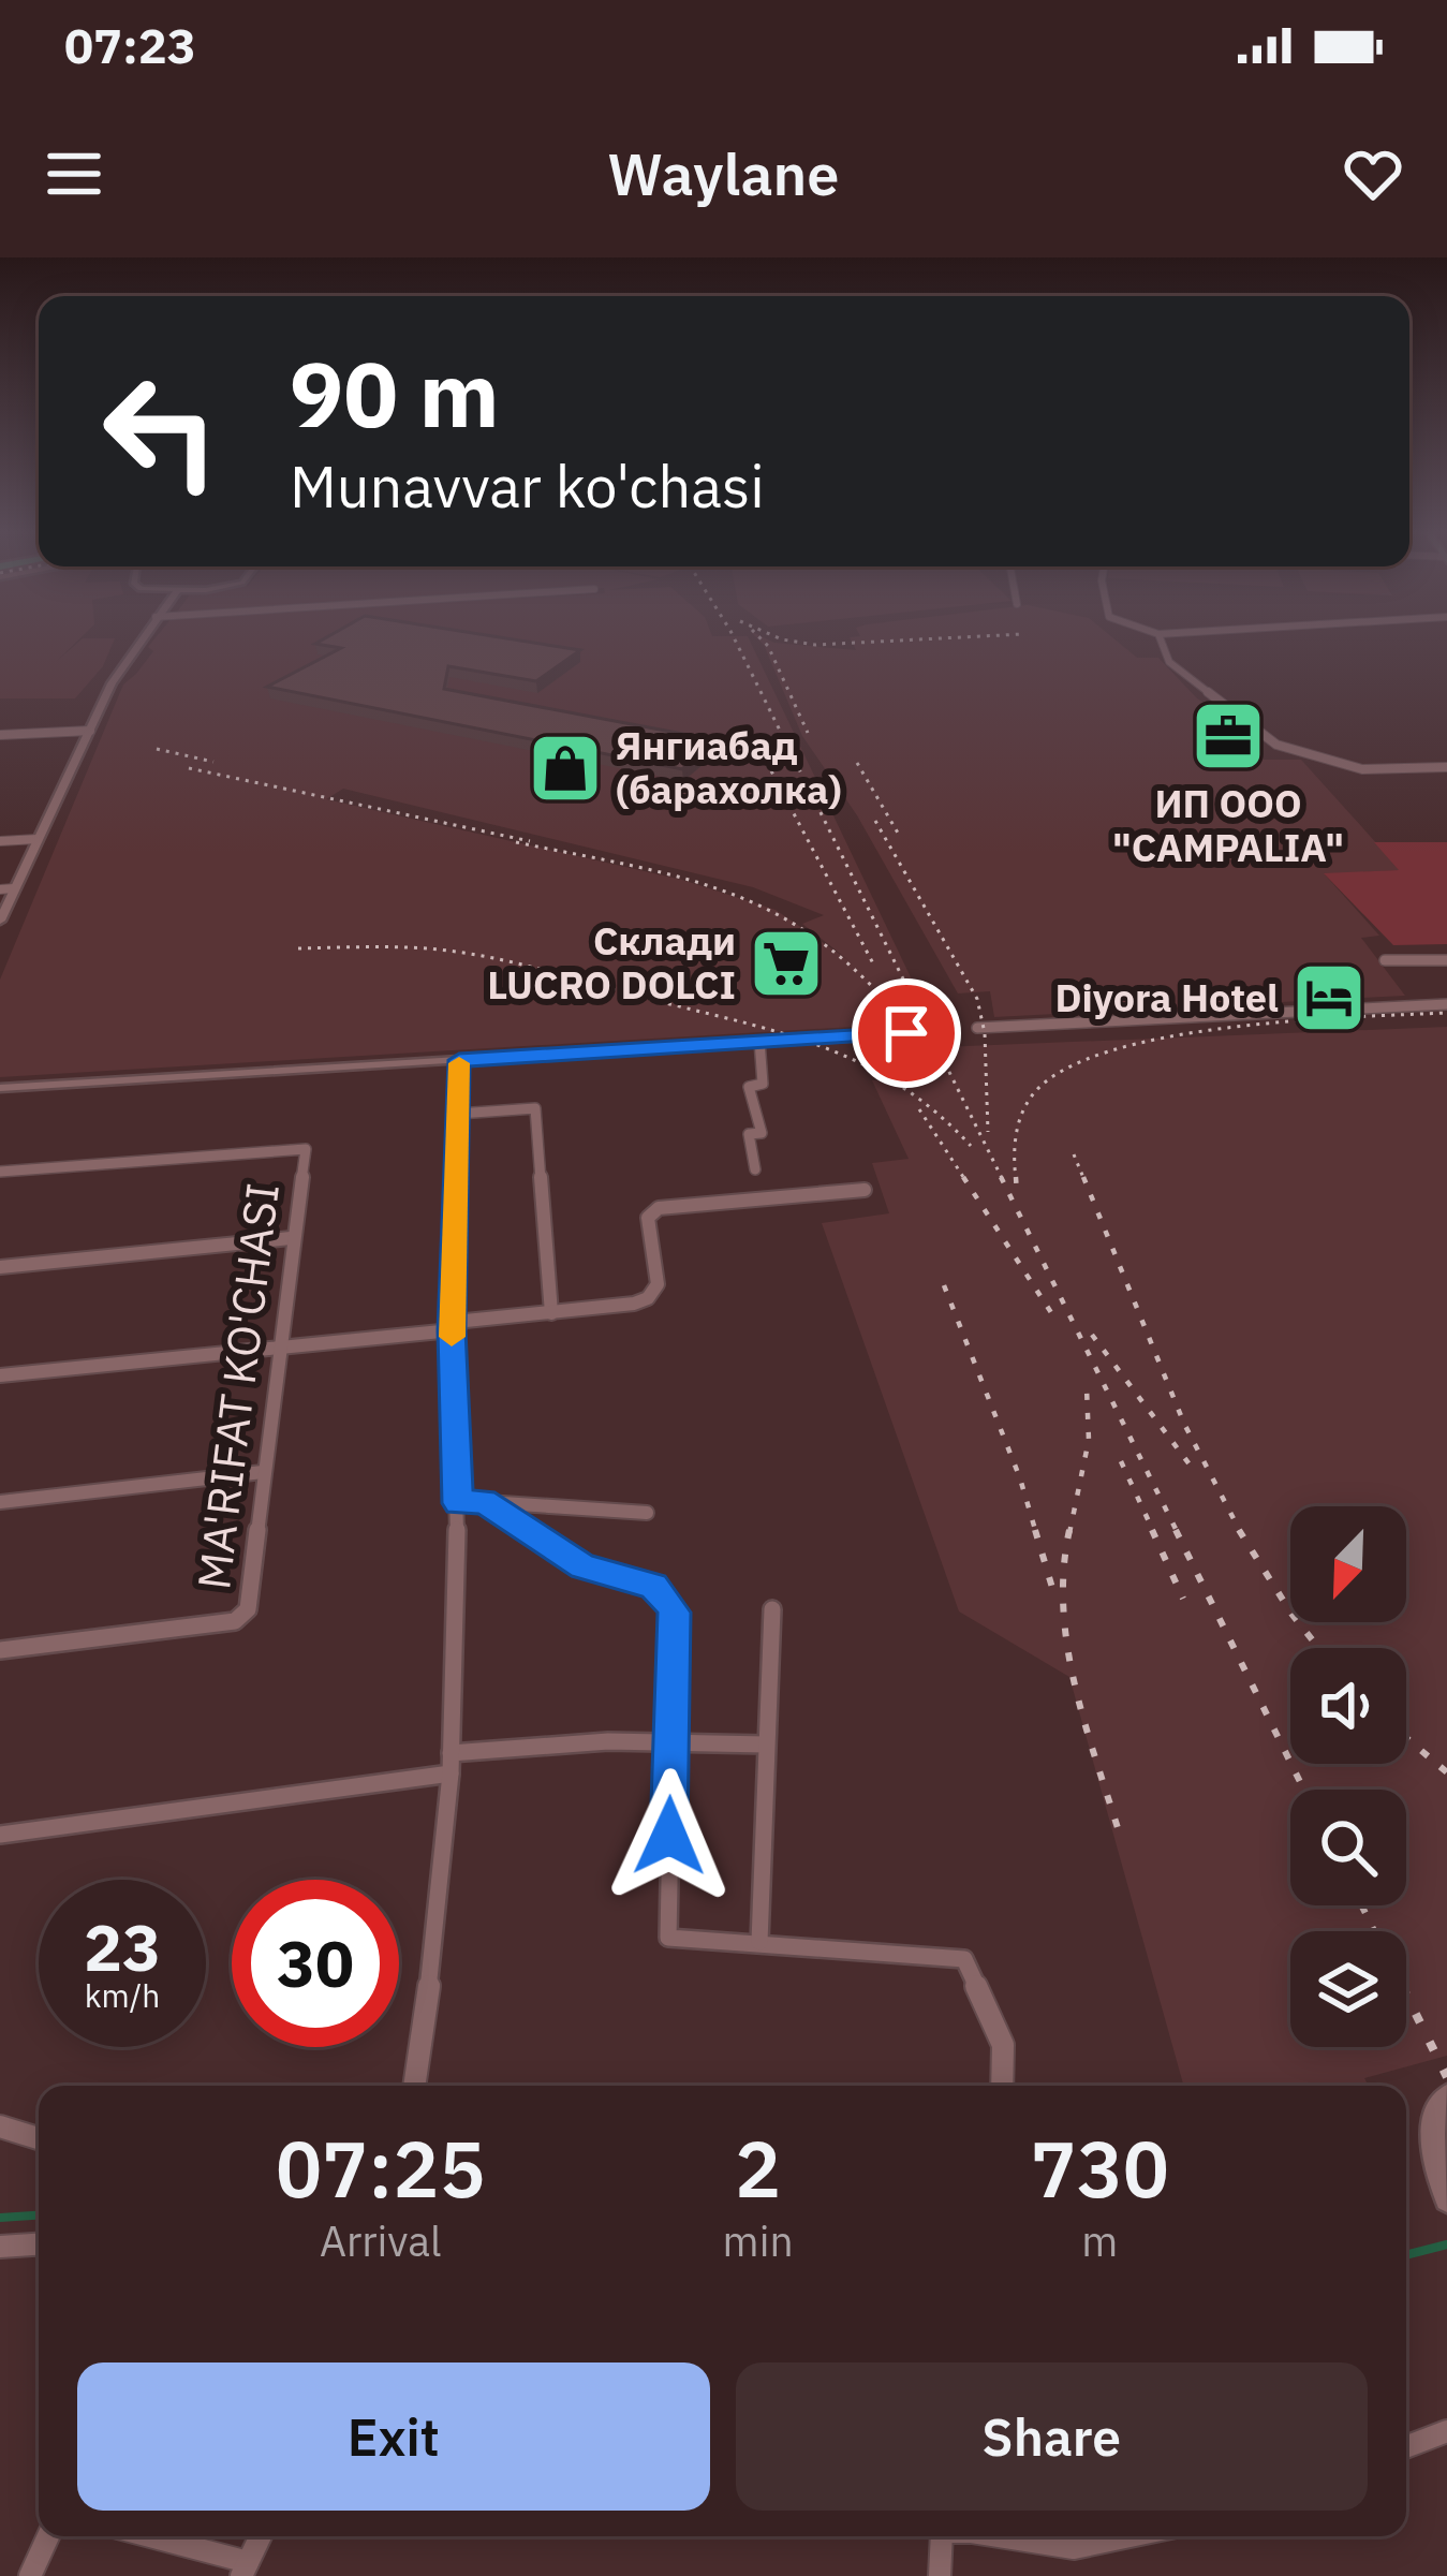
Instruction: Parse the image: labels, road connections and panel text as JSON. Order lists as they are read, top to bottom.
{
  "streets": {
    "street": ["MA'RIFAT KO'CHASI"]
  },
  "places": {
    "office": ["ИП ООО \"CAMPALIA\""],
    "shop": ["Янгиабад (барахолка)"],
    "supermarket": ["Склади LUCRO DOLCI"],
    "hotel": ["Diyora Hotel"]
  },
  "north": "bottom left",
  "page": {
    "status": "07:23",
    "header": "Waylane",
    "turn": ["90 m", "Munavvar ko'chasi"],
    "speed": "23 km/h",
    "limit": "30",
    "eta": [
      "07:25",
      "Arrival",
      "2",
      "min",
      "730",
      "m"
    ],
    "buttons": ["Exit", "Share"]
  }
}
